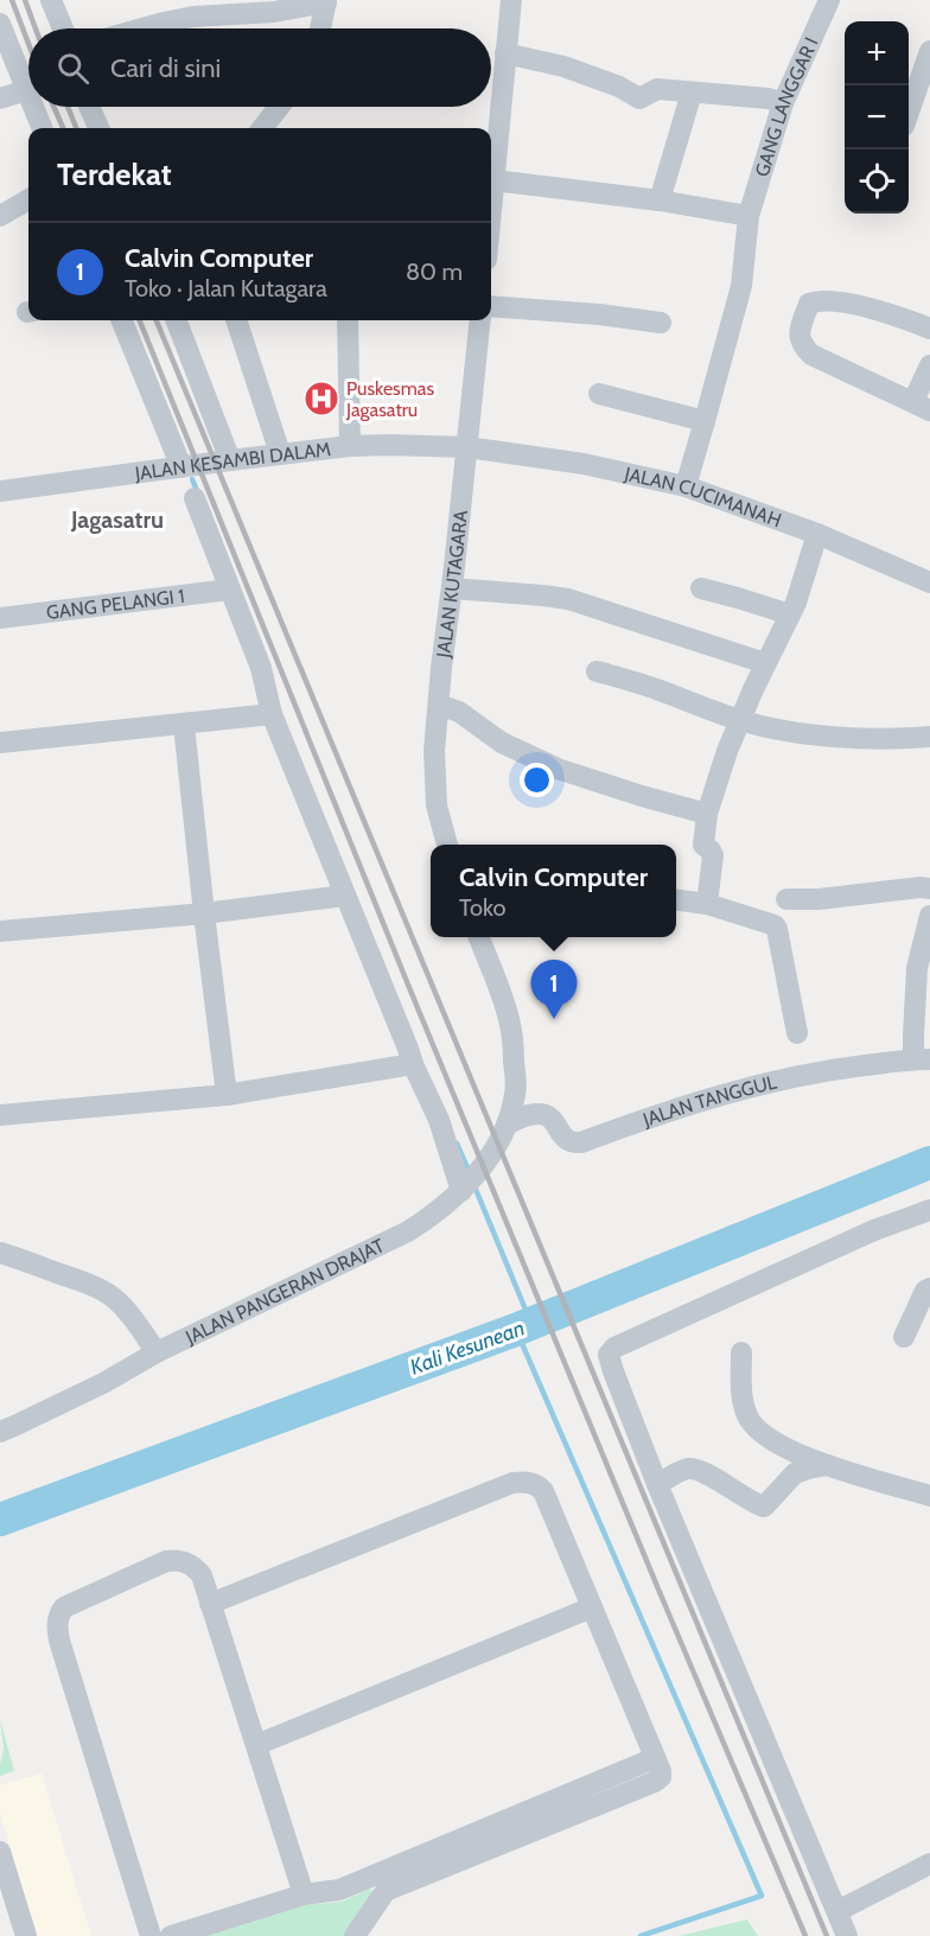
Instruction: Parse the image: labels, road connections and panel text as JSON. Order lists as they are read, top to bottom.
{
  "streets": {
    "street": [
      "GANG LANGGAR I",
      "JALAN KESAMBI DALAM",
      "JALAN CUCIMANAH",
      "JALAN KUTAGARA",
      "GANG PELANGI 1",
      "JALAN TANGGUL",
      "JALAN PANGERAN DRAJAT"
    ]
  },
  "crossings": [
    ["GANG LANGGAR I", "JALAN CUCIMANAH"],
    ["JALAN KESAMBI DALAM", "JALAN CUCIMANAH"],
    ["JALAN KESAMBI DALAM", "JALAN KUTAGARA"],
    ["JALAN CUCIMANAH", "JALAN KUTAGARA"],
    ["JALAN TANGGUL", "JALAN PANGERAN DRAJAT"]
  ],
  "districts": ["Jagasatru"],
  "water": ["Kali Kesunean"],
  "places": {
    "hospital": ["Puskesmas Jagasatru"]
  },
  "page": {
    "map_buttons": ["+", "−"],
    "search": "Cari di sini",
    "heading": "Terdekat",
    "list": [
      {
        "mark": "1",
        "name": "Calvin Computer",
        "note": "Toko · Jalan Kutagara",
        "value": "80 m"
      }
    ],
    "popup": ["Calvin Computer", "Toko"],
    "pins": "1"
  }
}
